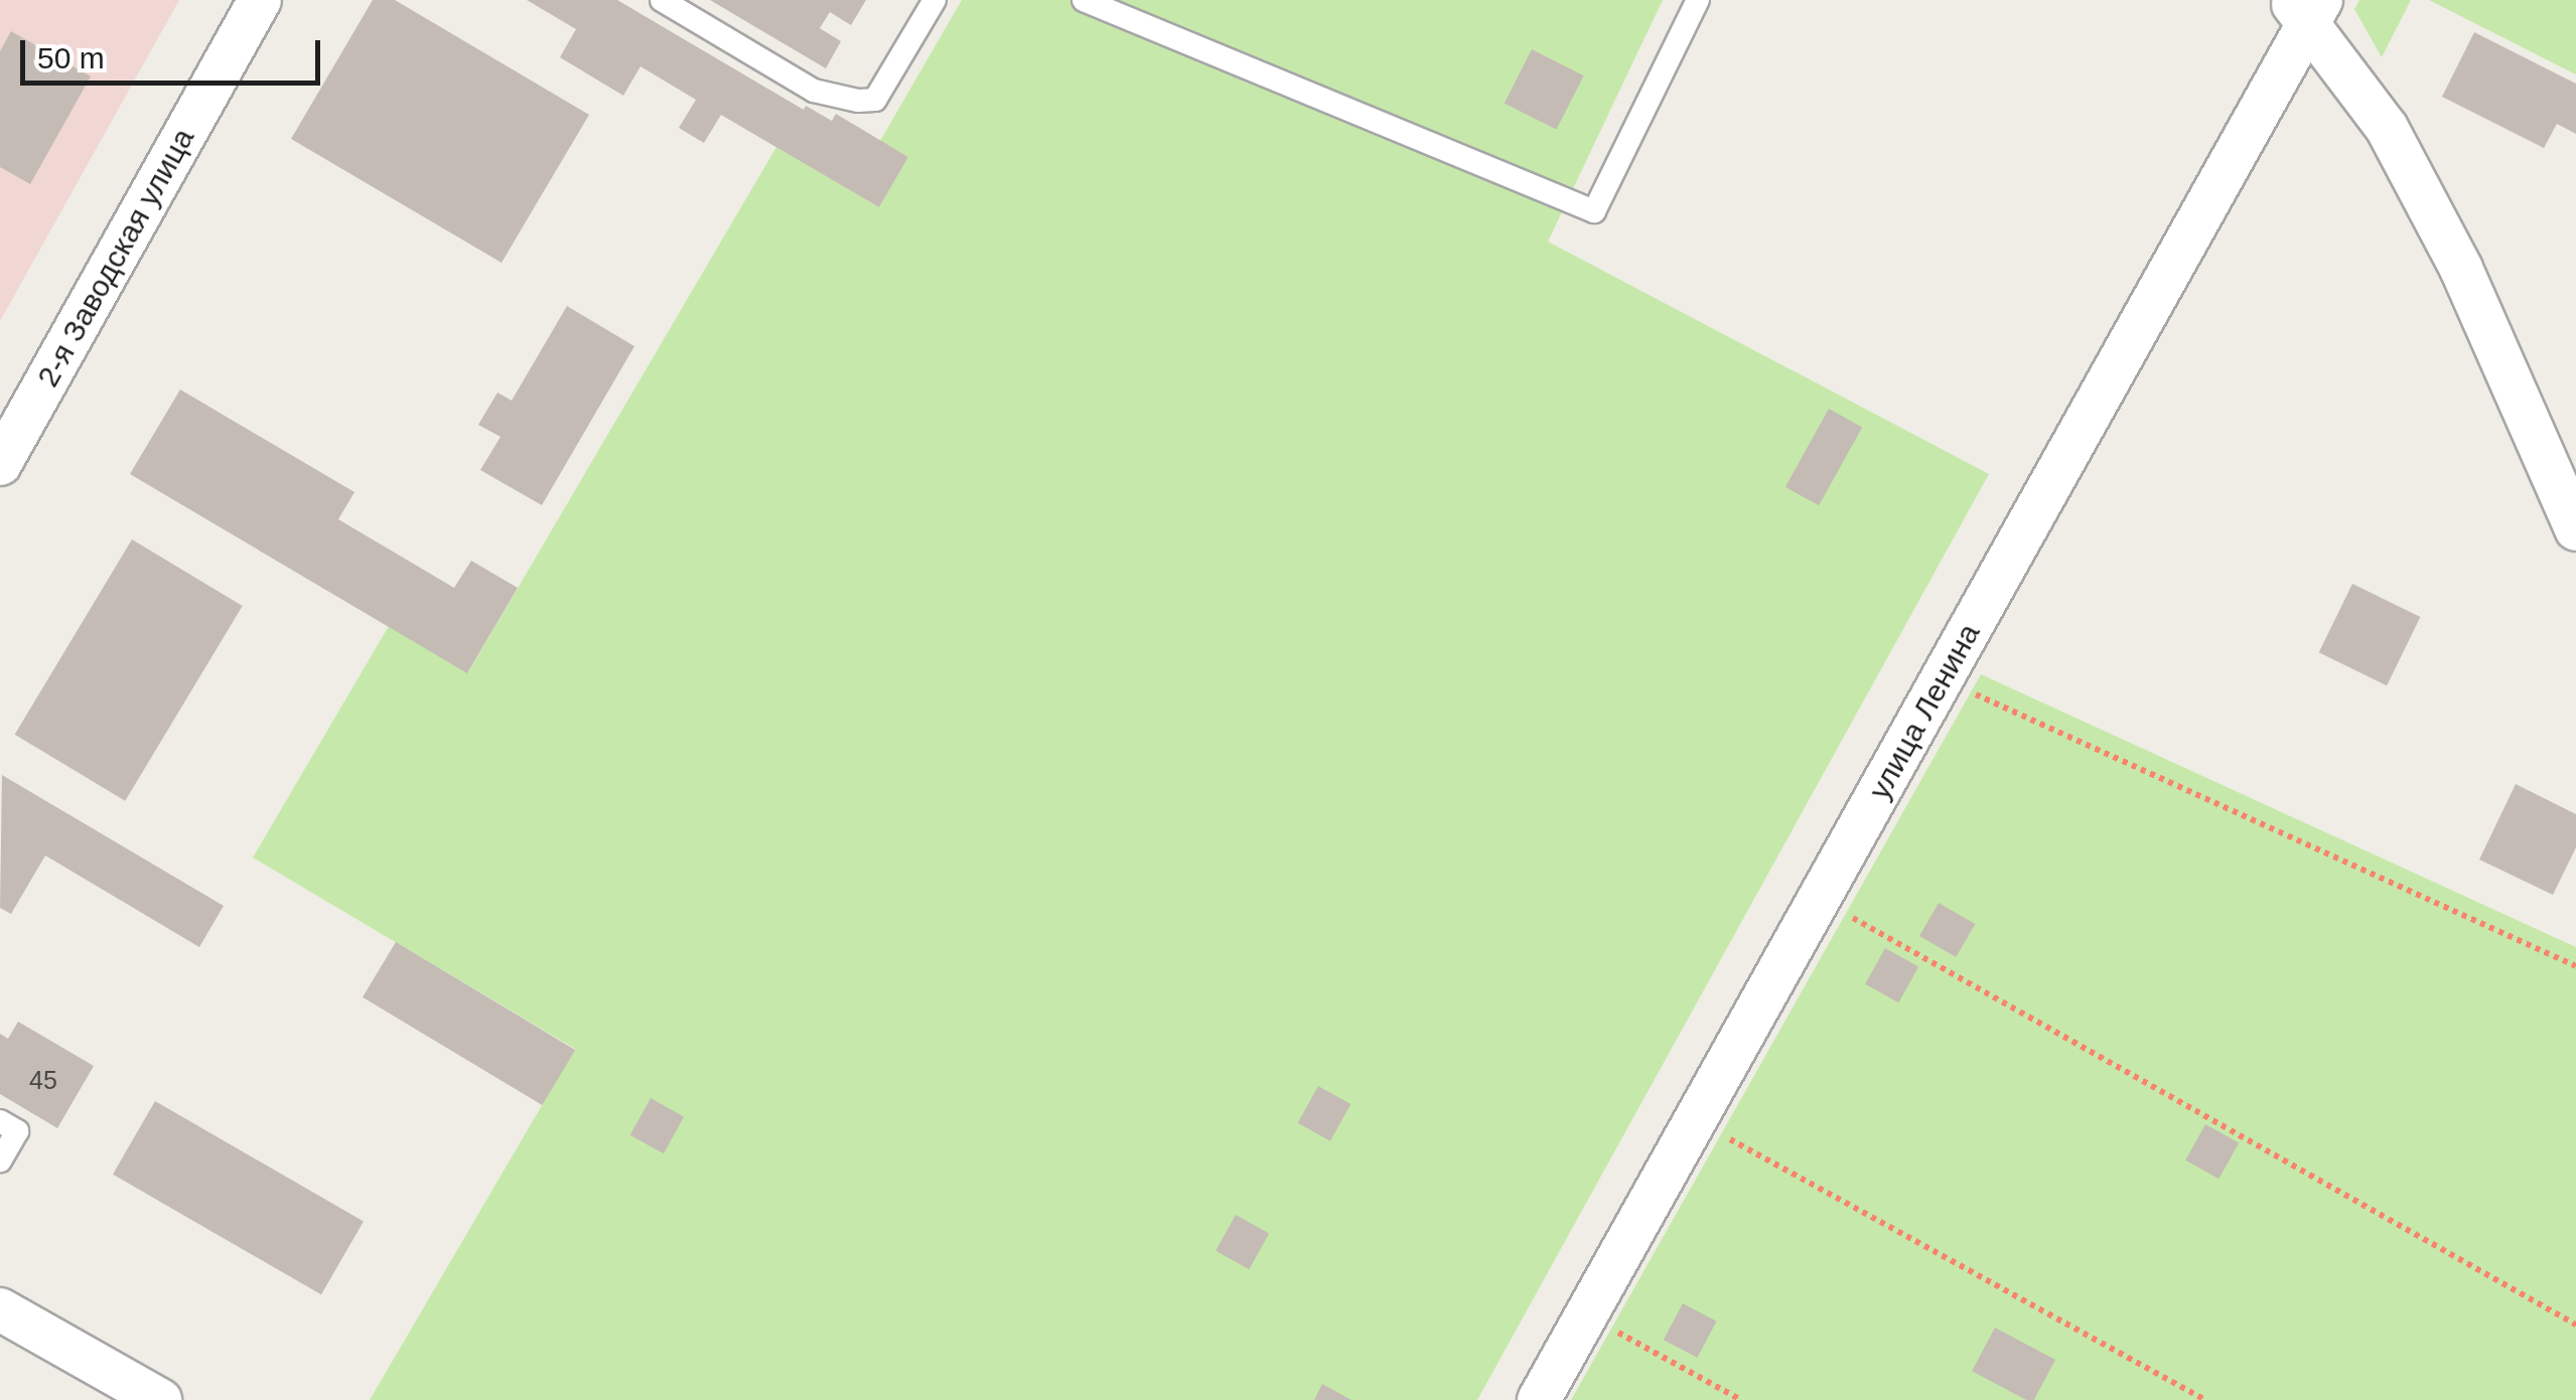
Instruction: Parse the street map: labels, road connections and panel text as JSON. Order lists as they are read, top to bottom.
{
  "streets": {
    "street": ["2-я Заводская улица", "улица Ленина"]
  },
  "house_numbers": ["45"],
  "scale_bar": "50 m"
}
